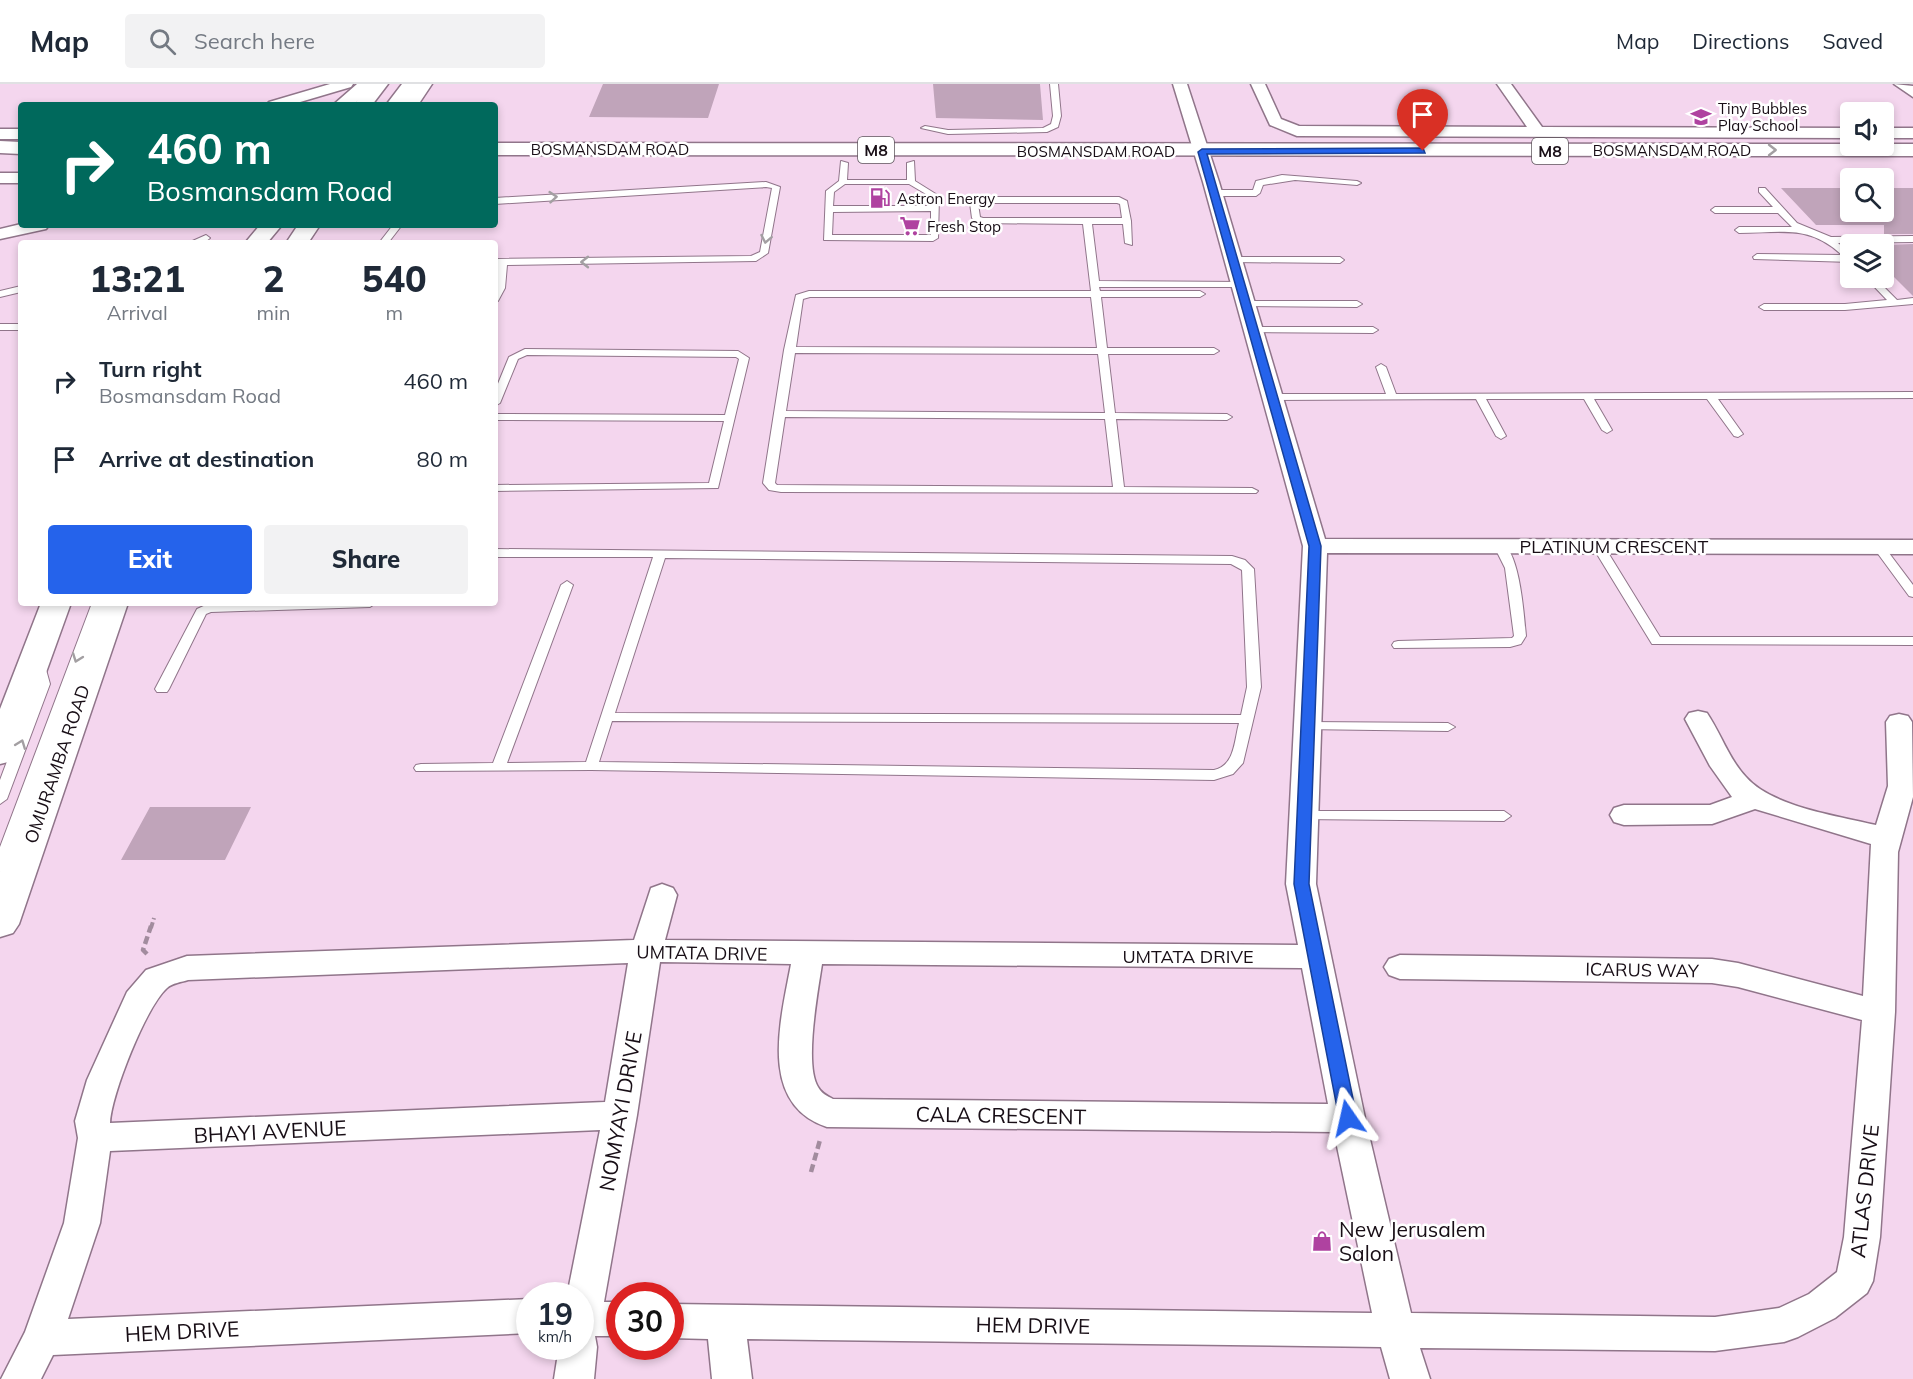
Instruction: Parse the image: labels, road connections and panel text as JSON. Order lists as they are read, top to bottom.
{
  "streets": {
    "main road": ["BOSMANSDAM ROAD", "M8", "OMURAMBA ROAD"],
    "street": [
      "PLATINUM CRESCENT",
      "UMTATA DRIVE",
      "ICARUS WAY",
      "NOMYAYI DRIVE",
      "CALA CRESCENT",
      "BHAYI AVENUE",
      "ATLAS DRIVE",
      "HEM DRIVE"
    ]
  },
  "crossings": [
    ["UMTATA DRIVE", "NOMYAYI DRIVE"],
    ["UMTATA DRIVE", "CALA CRESCENT"],
    ["ICARUS WAY", "ATLAS DRIVE"],
    ["NOMYAYI DRIVE", "BHAYI AVENUE"],
    ["ATLAS DRIVE", "HEM DRIVE"]
  ],
  "places": {
    "school or university": ["Tiny Bubbles Play School"],
    "fuel station": ["Astron Energy"],
    "supermarket": ["Fresh Stop"],
    "shop": ["New Jerusalem Salon"]
  },
  "page": {
    "header": "Map",
    "search": "Search here",
    "nav": ["Map", "Directions", "Saved"],
    "turn": ["460 m", "Bosmansdam Road"],
    "eta": [
      "13:21",
      "Arrival",
      "2",
      "min",
      "540",
      "m"
    ],
    "list": [
      {
        "name": "Turn right",
        "note": "Bosmansdam Road",
        "value": "460 m"
      },
      {
        "name": "Arrive at destination",
        "value": "80 m"
      }
    ],
    "buttons": ["Exit", "Share"],
    "speed": "19 km/h",
    "limit": "30"
  }
}
